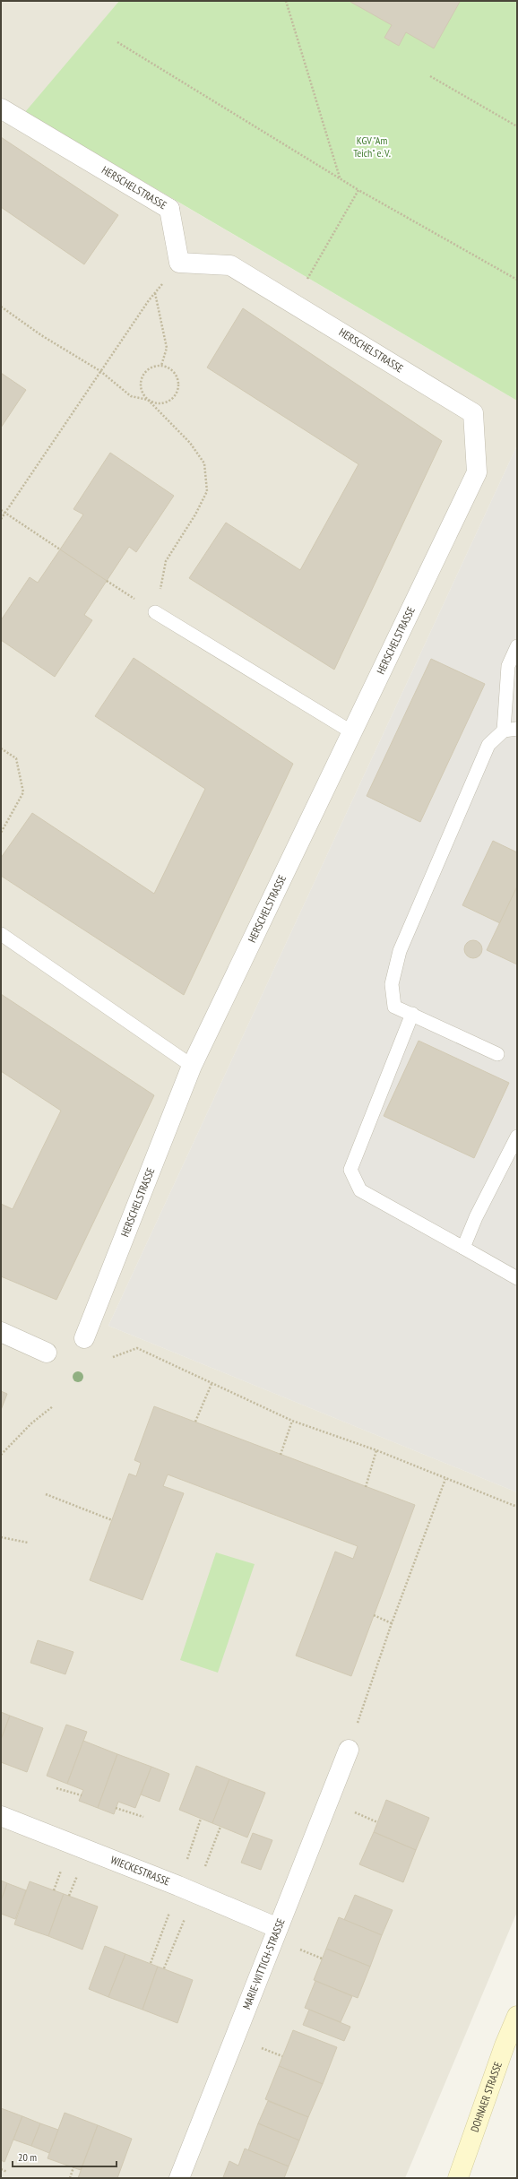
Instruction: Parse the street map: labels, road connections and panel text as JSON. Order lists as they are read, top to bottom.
{
  "streets": {
    "main road": ["DOHNAER STRASSE"],
    "street": ["HERSCHELSTRASSE", "WIECKESTRASSE", "MARIE-WITTICH-STRASSE"]
  },
  "crossings": [
    ["WIECKESTRASSE", "MARIE-WITTICH-STRASSE"]
  ],
  "parks": ["KGV \"Am Teich\" e. V."],
  "scale_bar": "20 m"
}
